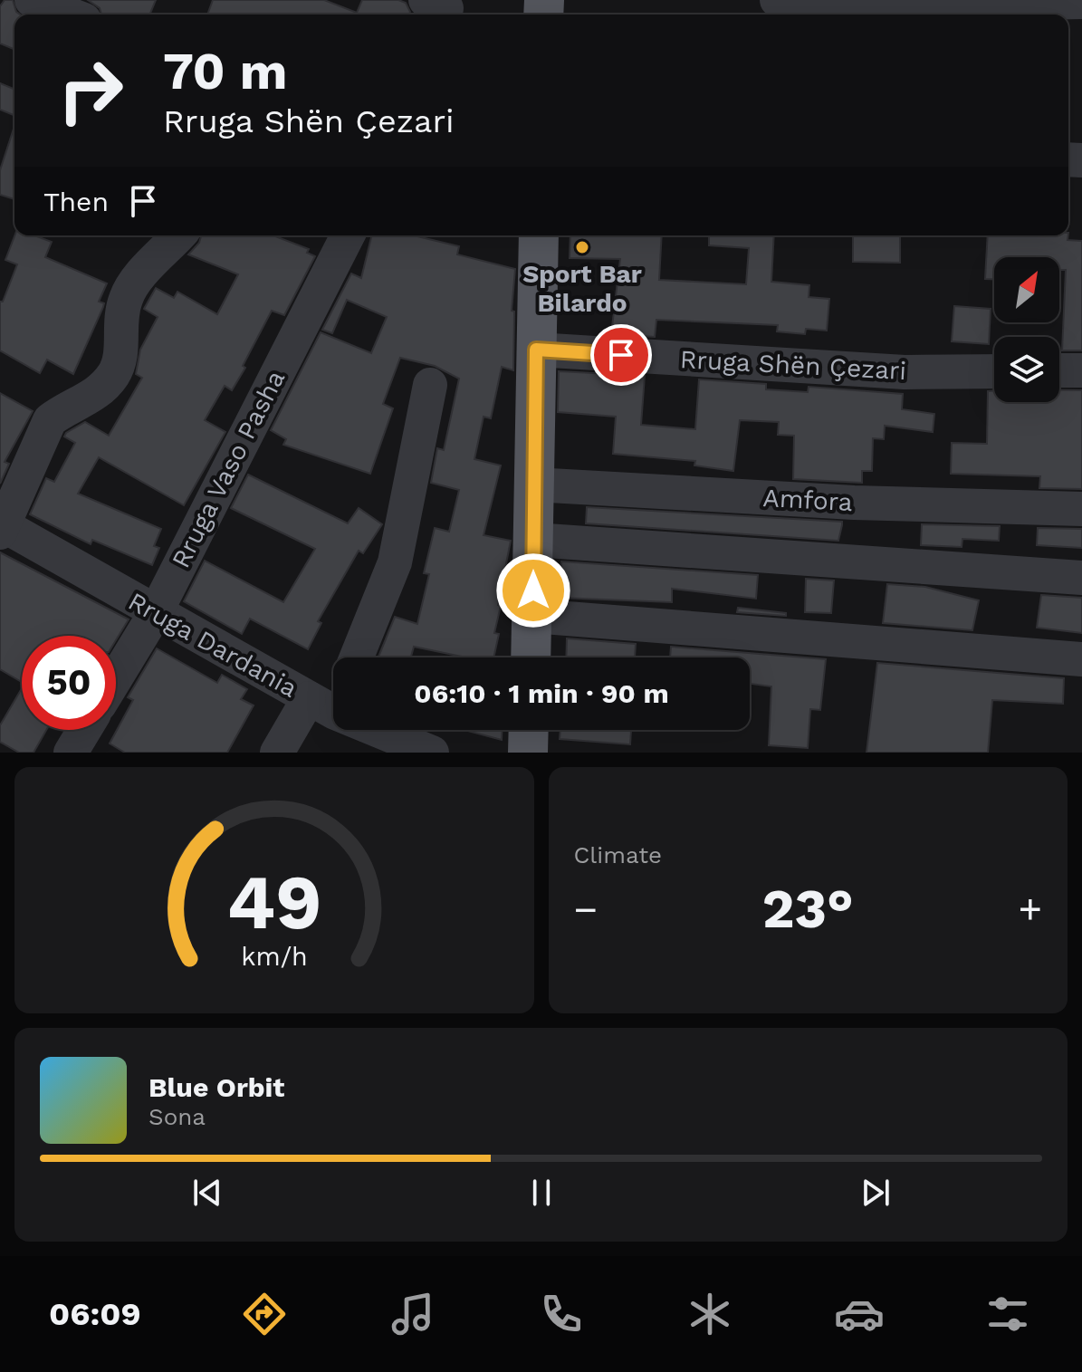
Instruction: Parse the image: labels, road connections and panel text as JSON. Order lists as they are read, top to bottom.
{
  "streets": {
    "street": [
      "Rruga Shën Çezari",
      "Rruga Vaso Pasha",
      "Amfora",
      "Rruga Dardania"
    ]
  },
  "crossings": [
    ["Rruga Vaso Pasha", "Rruga Dardania"]
  ],
  "places": ["Sport Bar Bilardo"],
  "north": "top right",
  "page": {
    "turn": ["70 m", "Rruga Shën Çezari"],
    "then": "Then",
    "limit": "50",
    "trip": "06:10 · 1 min · 90 m",
    "tile": "Climate",
    "heat": ["−", "23°", "+"],
    "song": ["Blue Orbit", "Sona"],
    "tabs": "06:09",
    "gauge": ["49", "km/h"]
  }
}
